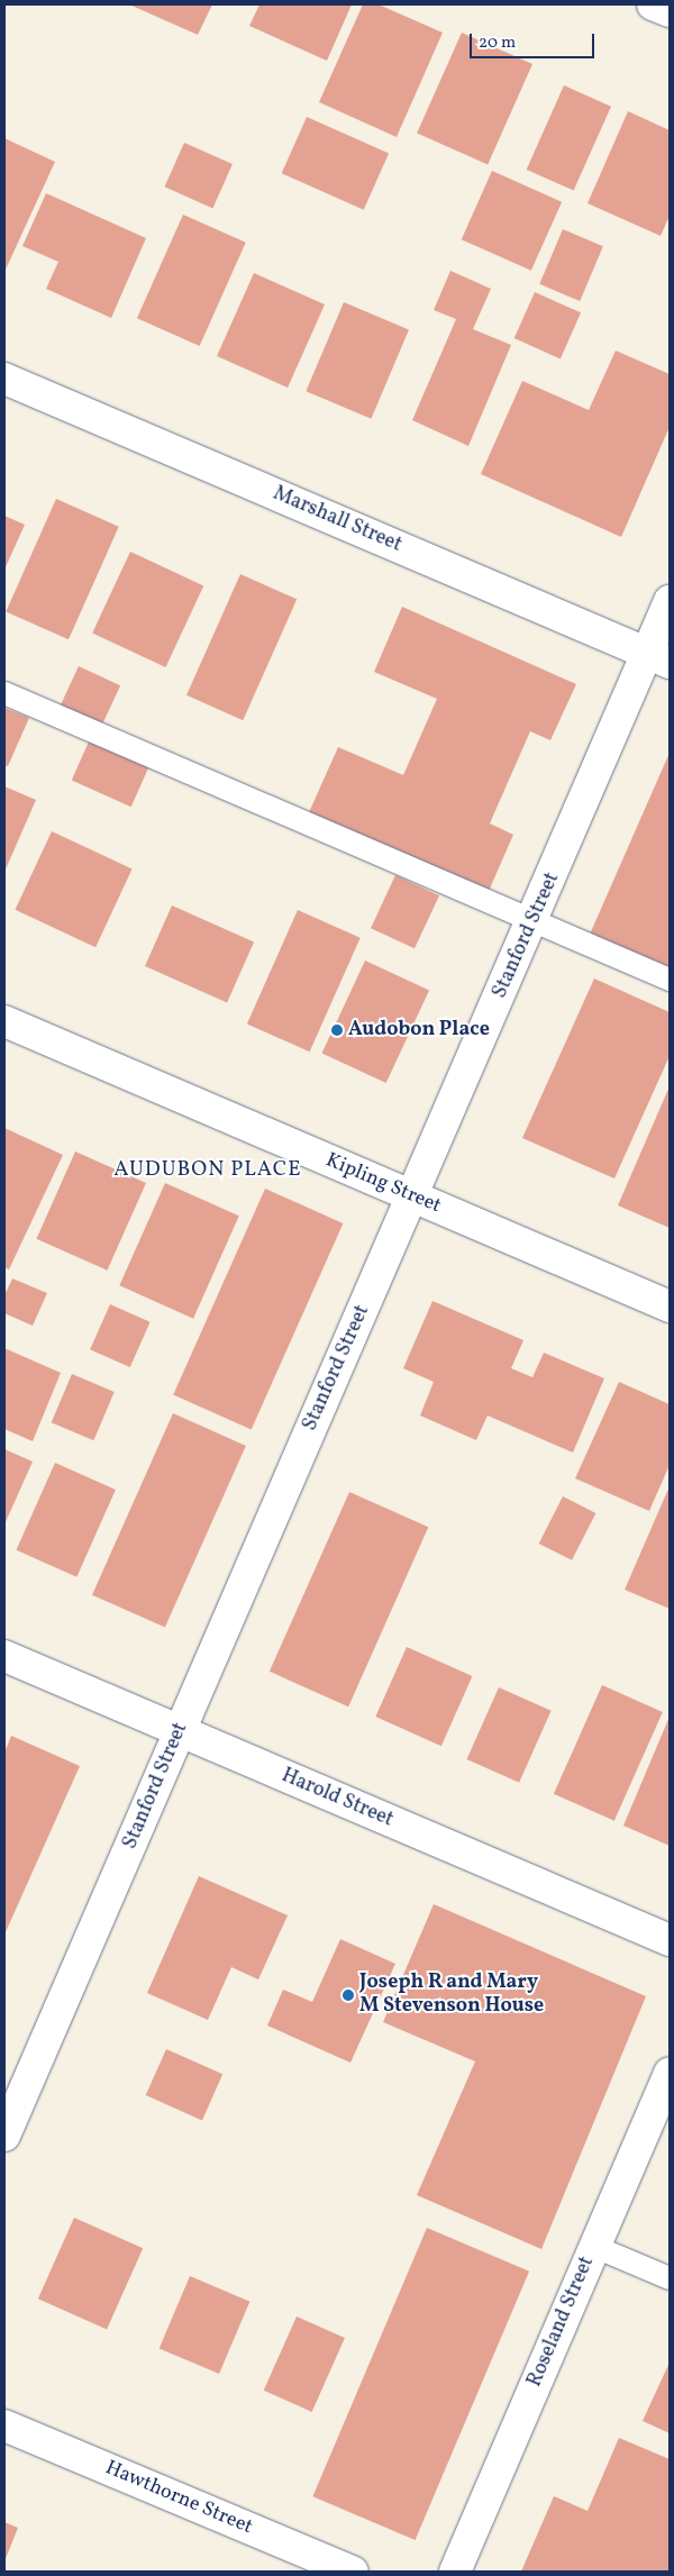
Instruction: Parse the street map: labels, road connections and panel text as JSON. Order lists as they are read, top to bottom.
{
  "streets": {
    "street": [
      "Marshall Street",
      "Stanford Street",
      "Kipling Street",
      "Harold Street",
      "Roseland Street",
      "Hawthorne Street"
    ]
  },
  "crossings": [
    ["Marshall Street", "Stanford Street"],
    ["Stanford Street", "Kipling Street"],
    ["Stanford Street", "Harold Street"]
  ],
  "districts": ["AUDUBON PLACE"],
  "places": ["Audobon Place", "Joseph R and Mary M Stevenson House"],
  "scale_bar": "20 m"
}
